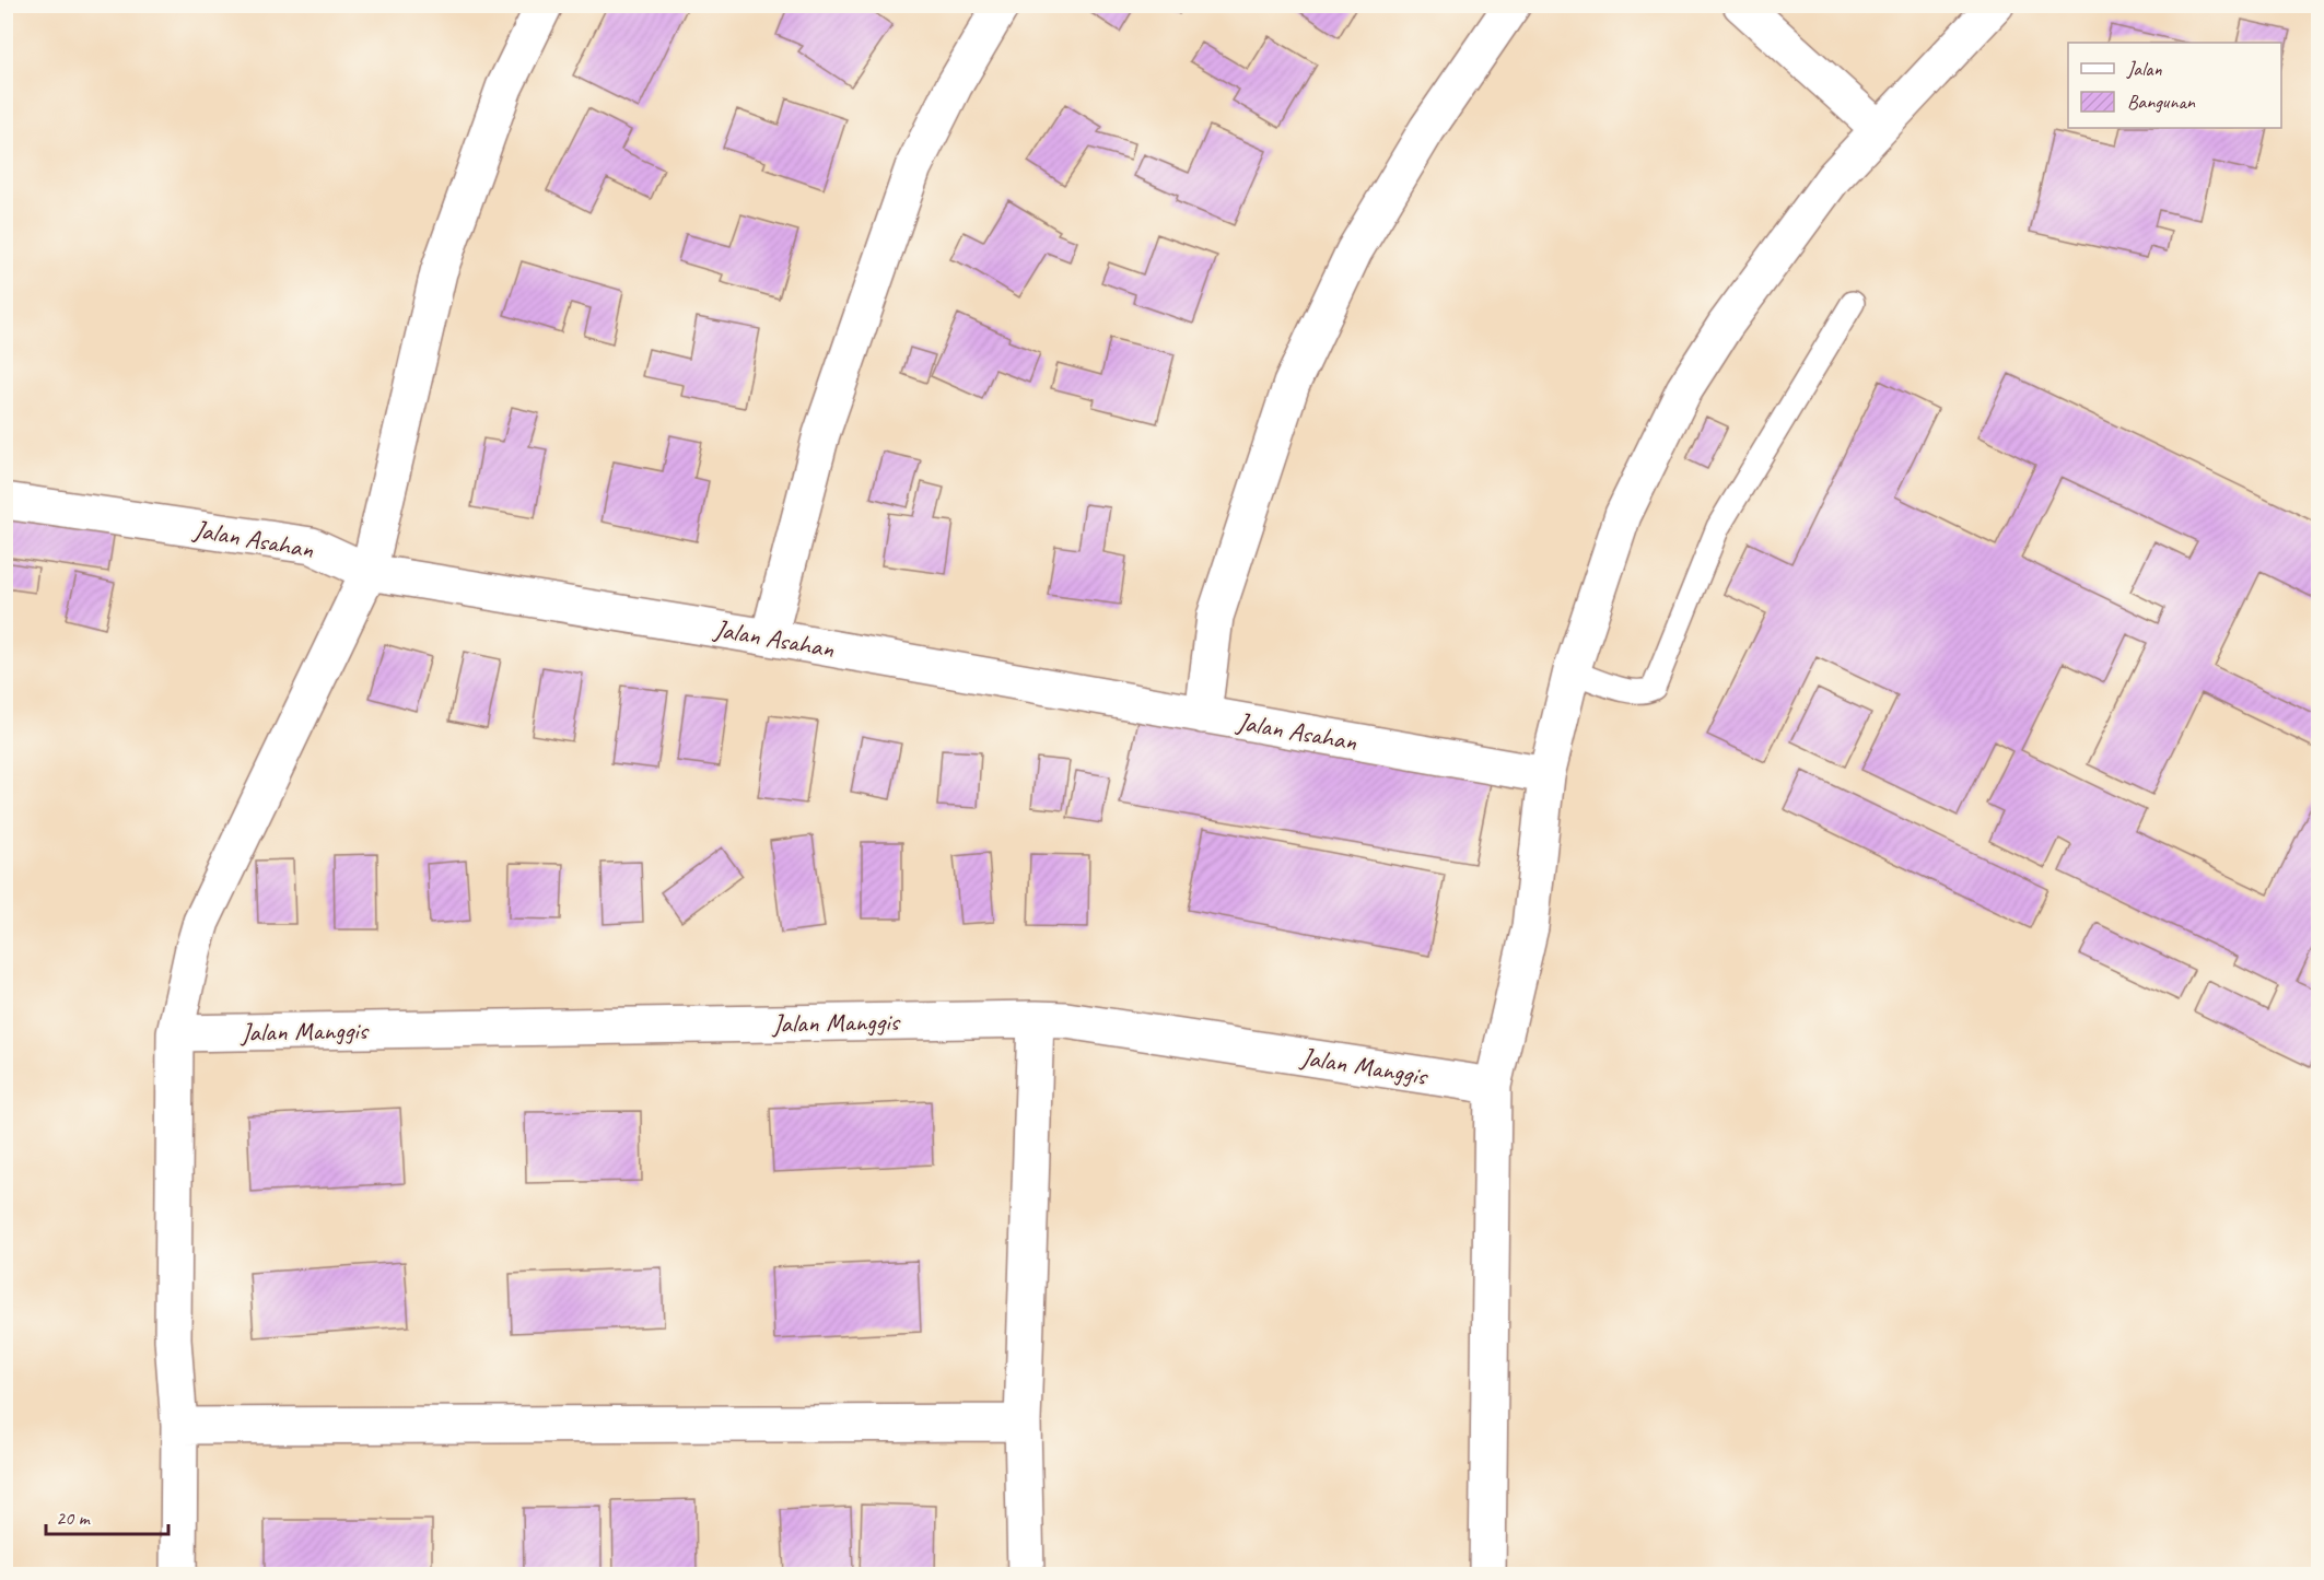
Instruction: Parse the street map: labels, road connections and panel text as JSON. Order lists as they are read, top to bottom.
{
  "streets": {
    "street": ["Jalan Asahan", "Jalan Manggis"]
  },
  "legend": ["Jalan", "Bangunan"],
  "scale_bar": "20 m"
}
